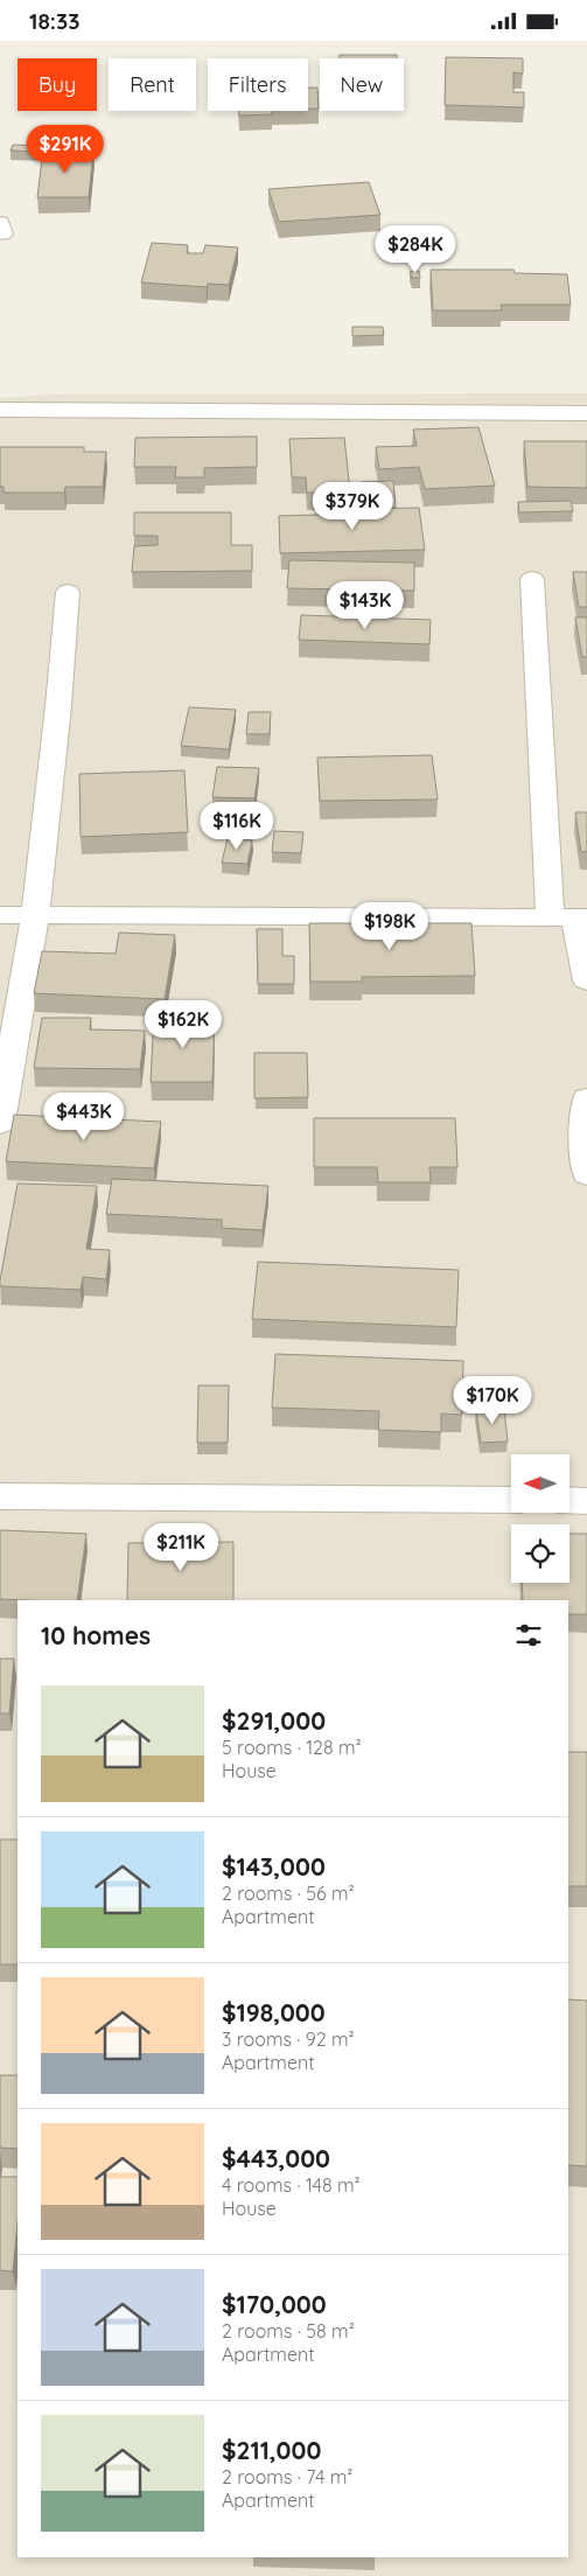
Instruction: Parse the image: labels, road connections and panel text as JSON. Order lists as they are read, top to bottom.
{
  "north": "left",
  "page": {
    "status": "18:33",
    "chip": [
      "Buy",
      "Rent",
      "Filters",
      "New"
    ],
    "price": [
      "$291K",
      "$284K",
      "$379K",
      "$143K",
      "$116K",
      "$198K",
      "$162K",
      "$443K",
      "$170K",
      "$211K"
    ],
    "heading": "10 homes",
    "list": [
      {
        "name": "$291,000",
        "note": "5 rooms · 128 m² · House"
      },
      {
        "name": "$143,000",
        "note": "2 rooms · 56 m² · Apartment"
      },
      {
        "name": "$198,000",
        "note": "3 rooms · 92 m² · Apartment"
      },
      {
        "name": "$443,000",
        "note": "4 rooms · 148 m² · House"
      },
      {
        "name": "$170,000",
        "note": "2 rooms · 58 m² · Apartment"
      },
      {
        "name": "$211,000",
        "note": "2 rooms · 74 m² · Apartment"
      }
    ]
  }
}
